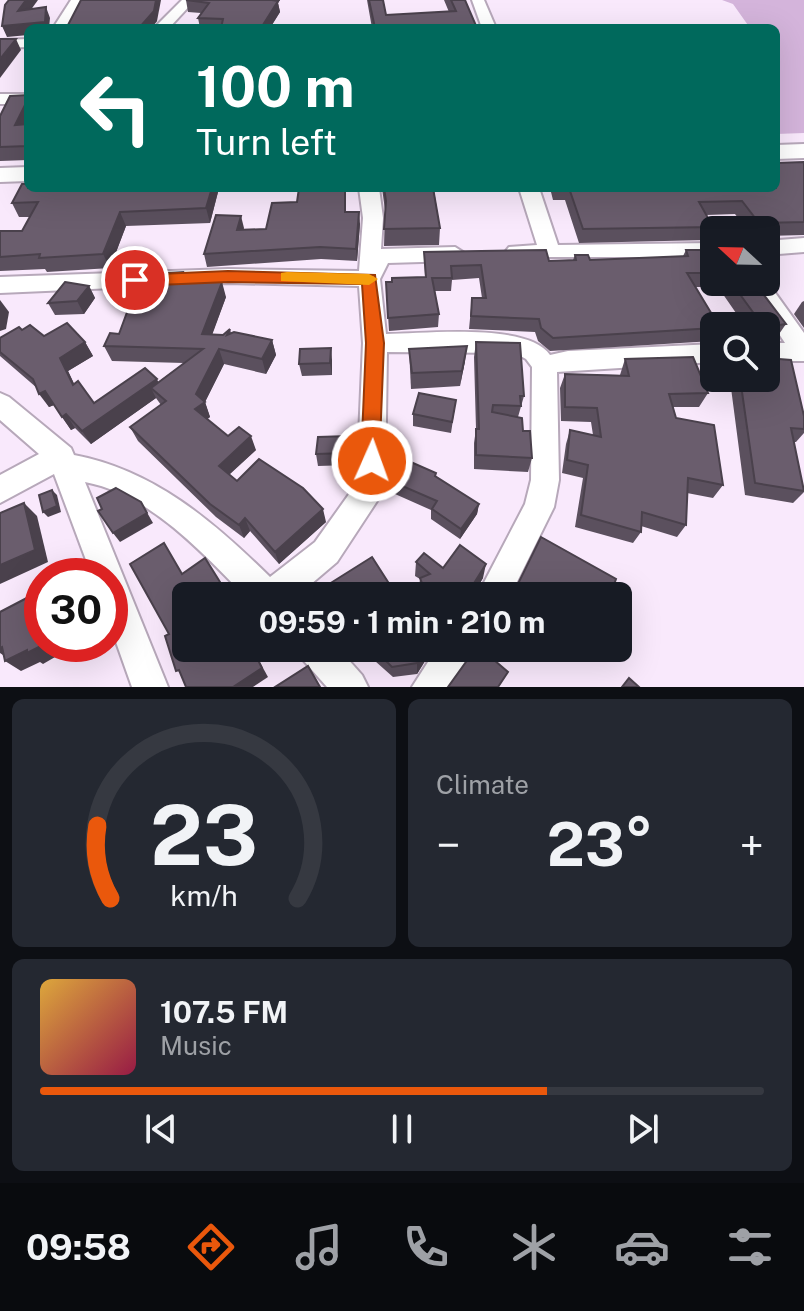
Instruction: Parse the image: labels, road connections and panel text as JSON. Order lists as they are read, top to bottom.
{
  "north": "left",
  "page": {
    "turn": ["100 m", "Turn left"],
    "limit": "30",
    "trip": "09:59 · 1 min · 210 m",
    "tile": "Climate",
    "heat": ["−", "23°", "+"],
    "song": ["107.5 FM", "Music"],
    "tabs": "09:58",
    "gauge": ["23", "km/h"]
  }
}
